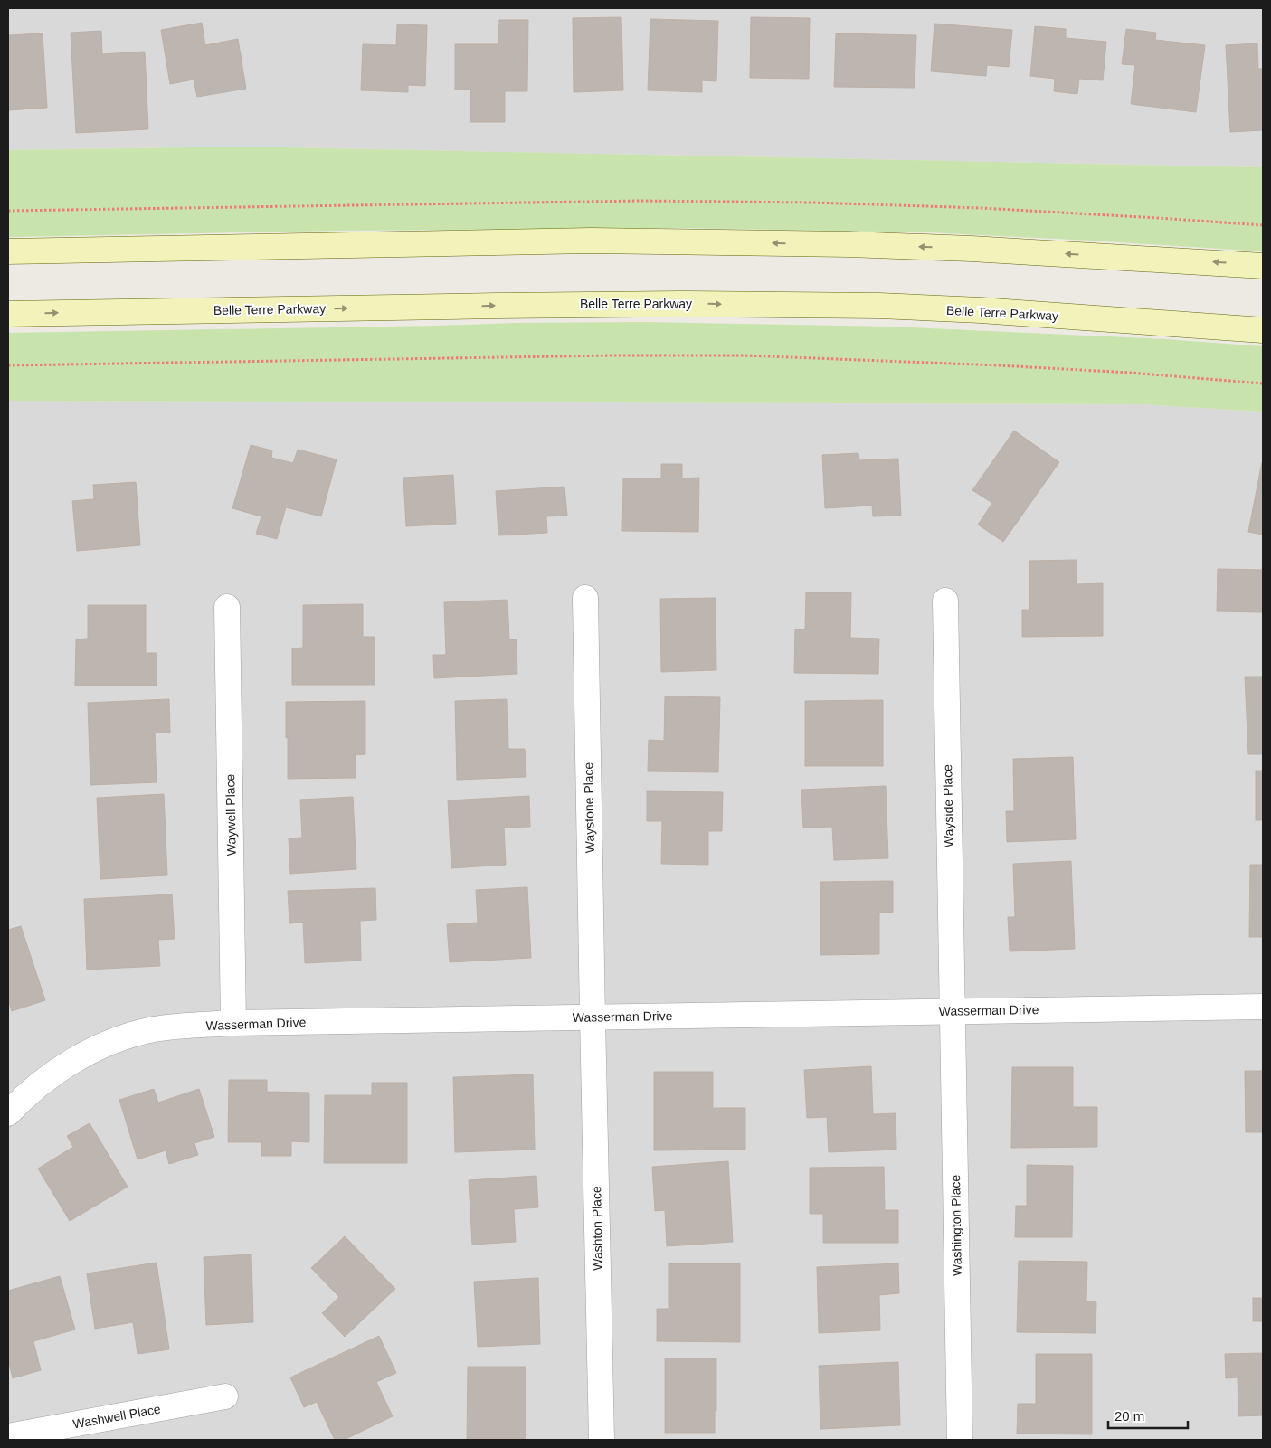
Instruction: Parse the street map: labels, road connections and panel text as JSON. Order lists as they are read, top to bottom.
{
  "streets": {
    "main road": ["Belle Terre Parkway"],
    "street": [
      "Wayside Place",
      "Waystone Place",
      "Waywell Place",
      "Wasserman Drive",
      "Washington Place",
      "Washton Place",
      "Washwell Place"
    ]
  },
  "crossings": [
    ["Wayside Place", "Wasserman Drive"],
    ["Wayside Place", "Washington Place"],
    ["Waystone Place", "Wasserman Drive"],
    ["Waystone Place", "Washton Place"],
    ["Waywell Place", "Wasserman Drive"],
    ["Wasserman Drive", "Washington Place"],
    ["Wasserman Drive", "Washton Place"]
  ],
  "scale_bar": "20 m"
}
